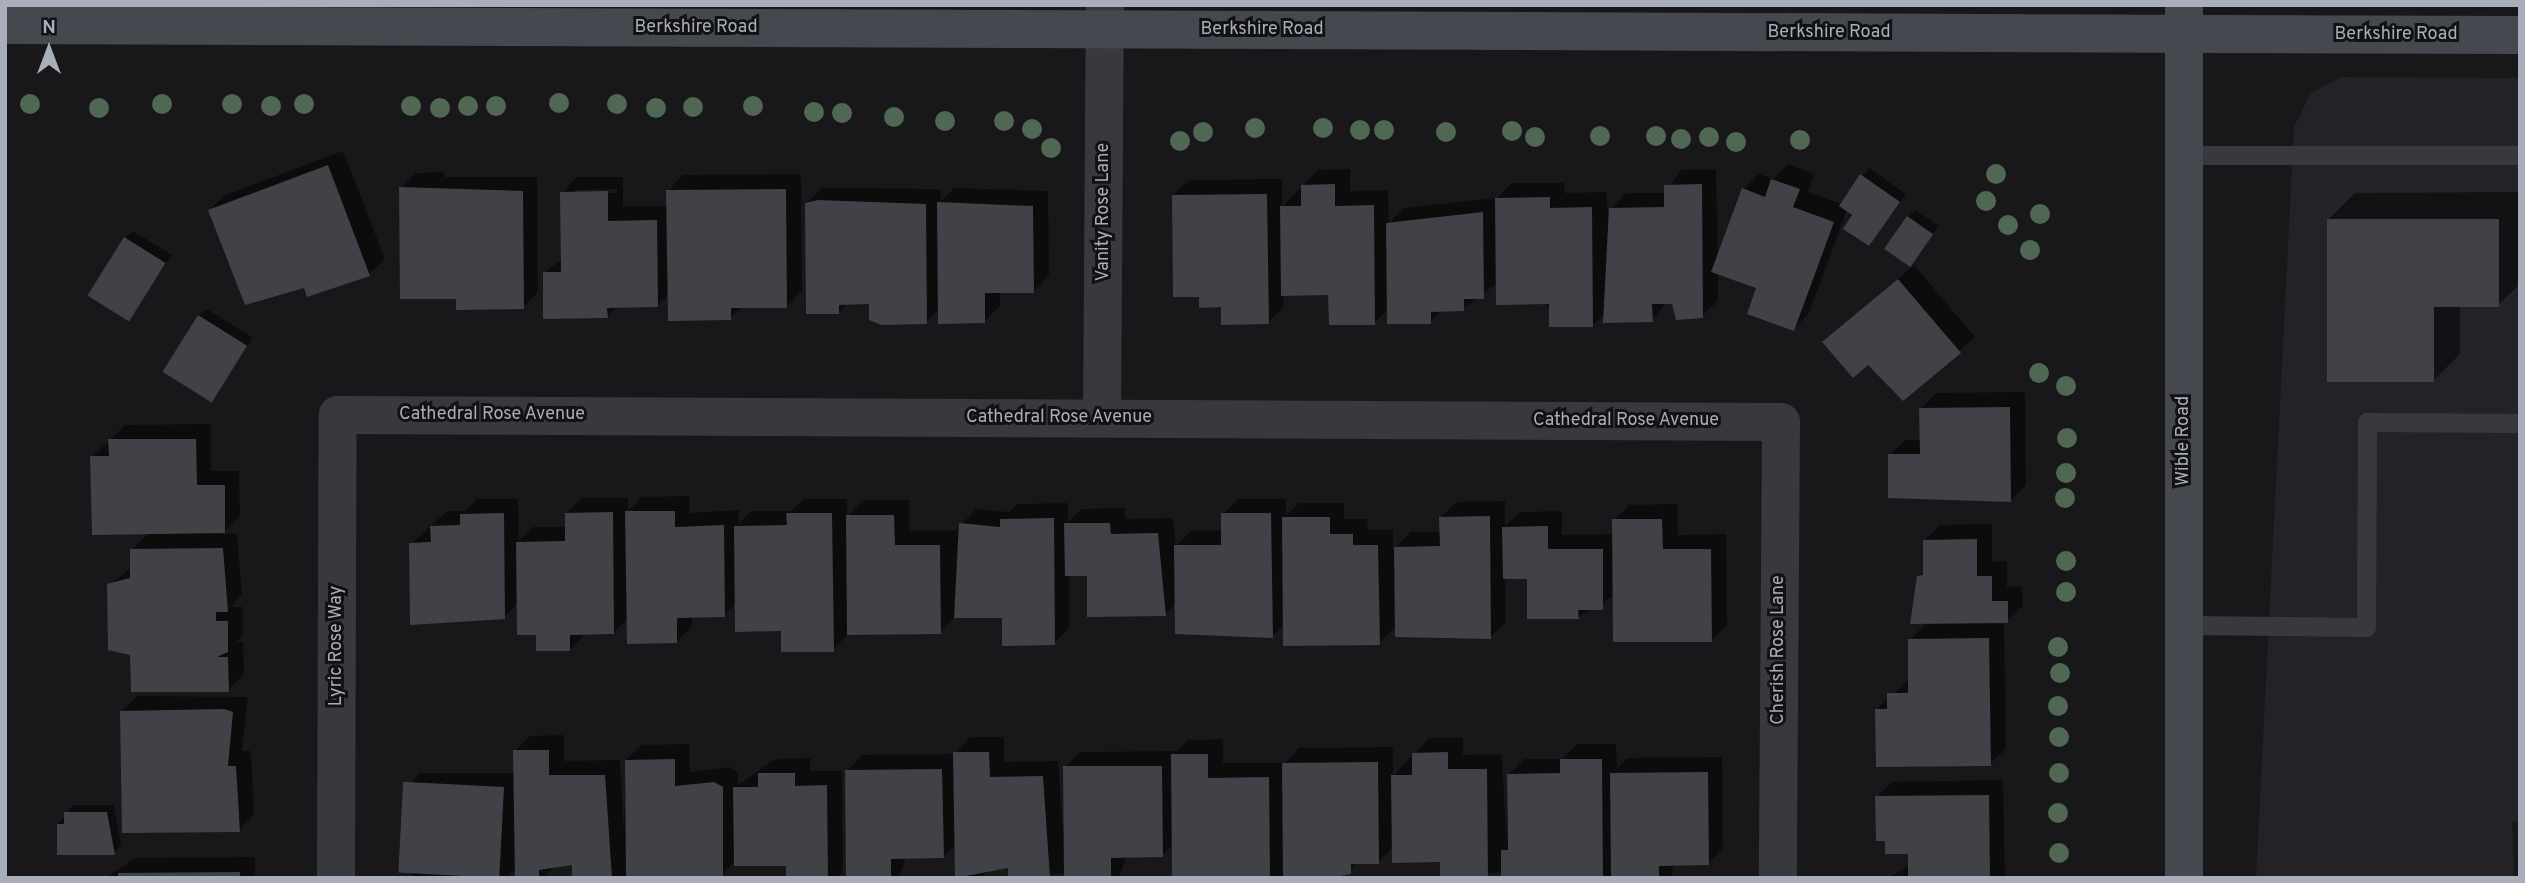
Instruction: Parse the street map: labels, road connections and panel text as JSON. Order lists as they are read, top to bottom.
{
  "streets": {
    "street": [
      "Berkshire Road",
      "Vanity Rose Lane",
      "Cathedral Rose Avenue",
      "Wible Road",
      "Lyric Rose Way",
      "Cherish Rose Lane"
    ]
  },
  "crossings": [
    ["Berkshire Road", "Vanity Rose Lane"],
    ["Berkshire Road", "Wible Road"],
    ["Vanity Rose Lane", "Cathedral Rose Avenue"],
    ["Cathedral Rose Avenue", "Lyric Rose Way"],
    ["Cathedral Rose Avenue", "Cherish Rose Lane"]
  ],
  "north": "top"
}
